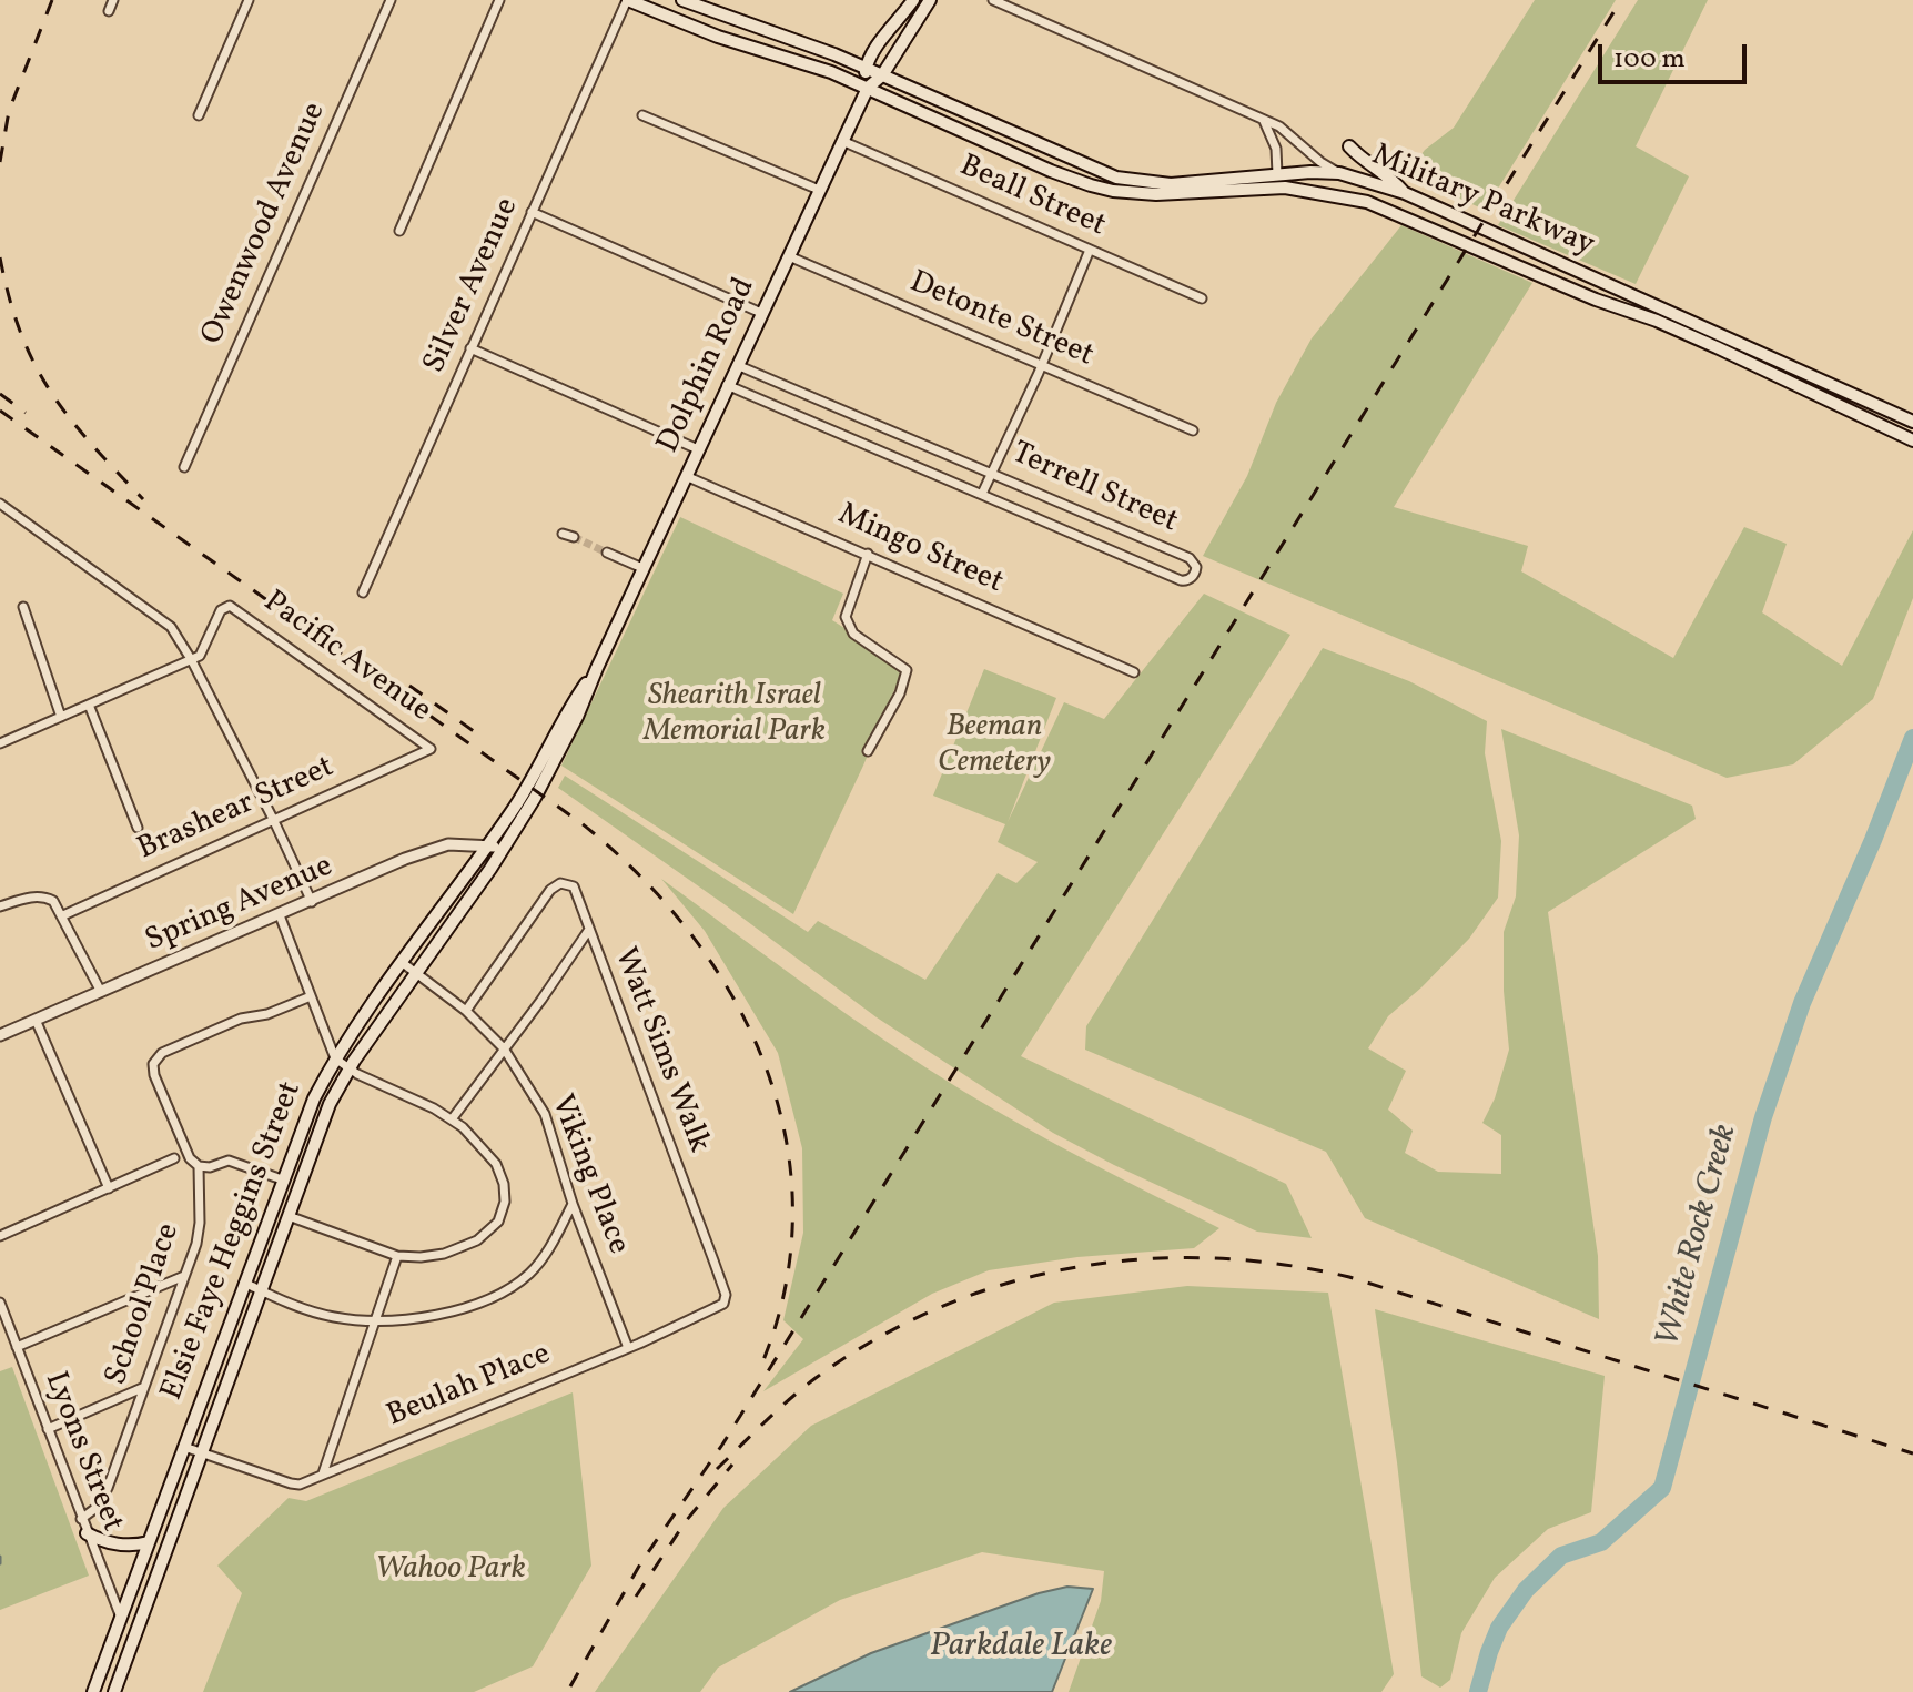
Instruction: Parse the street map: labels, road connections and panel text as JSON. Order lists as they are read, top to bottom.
{
  "streets": {
    "main road": ["Military Parkway", "Dolphin Road", "Elsie Faye Heggins Street"],
    "street": [
      "Beall Street",
      "Owenwood Avenue",
      "Silver Avenue",
      "Detonte Street",
      "Terrell Street",
      "Mingo Street",
      "Pacific Avenue",
      "Brashear Street",
      "Spring Avenue",
      "Watt Sims Walk",
      "Viking Place",
      "School Place",
      "Beulah Place",
      "Lyons Street"
    ]
  },
  "crossings": [
    ["Beall Street", "Dolphin Road"],
    ["Military Parkway", "Silver Avenue"],
    ["Military Parkway", "Dolphin Road"],
    ["Detonte Street", "Dolphin Road"],
    ["Dolphin Road", "Terrell Street"],
    ["Dolphin Road", "Mingo Street"],
    ["Dolphin Road", "Spring Avenue"],
    ["Dolphin Road", "Elsie Faye Heggins Street"],
    ["Pacific Avenue", "Brashear Street"],
    ["Spring Avenue", "Elsie Faye Heggins Street"],
    ["Watt Sims Walk", "Viking Place"],
    ["Watt Sims Walk", "Beulah Place"],
    ["Viking Place", "Elsie Faye Heggins Street"],
    ["Viking Place", "Beulah Place"],
    ["Elsie Faye Heggins Street", "Beulah Place"],
    ["Elsie Faye Heggins Street", "Lyons Street"],
    ["School Place", "Lyons Street"]
  ],
  "water": ["White Rock Creek", "Parkdale Lake"],
  "parks": ["Shearith Israel Memorial Park", "Beeman Cemetery", "Wahoo Park"],
  "scale_bar": "100 m"
}
